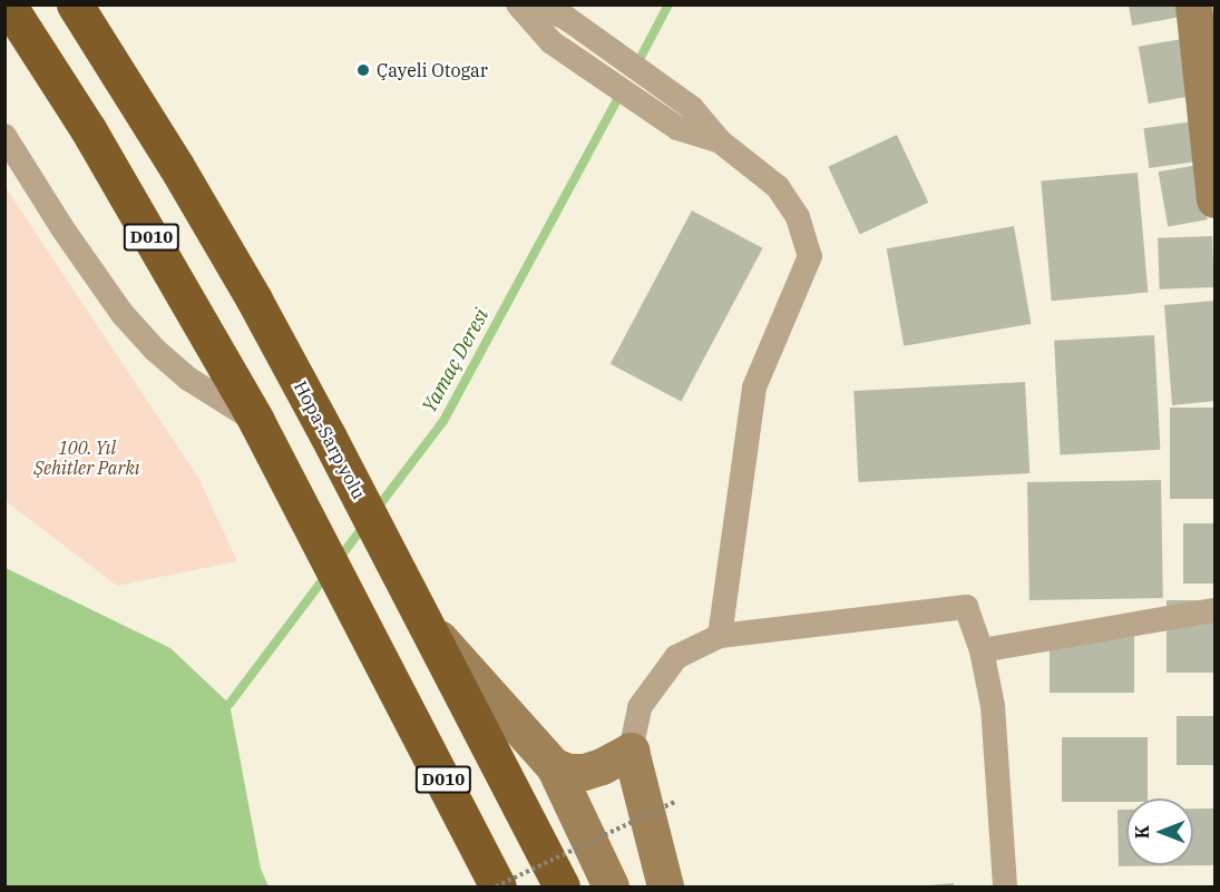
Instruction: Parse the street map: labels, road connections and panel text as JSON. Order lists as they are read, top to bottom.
{
  "streets": {
    "highway": ["D010", "Hopa-Sarp yolu"]
  },
  "water": ["Yamaç Deresi"],
  "parks": ["100. Yıl Şehitler Parkı"],
  "places": ["Çayeli Otogar"],
  "north": "left"
}
